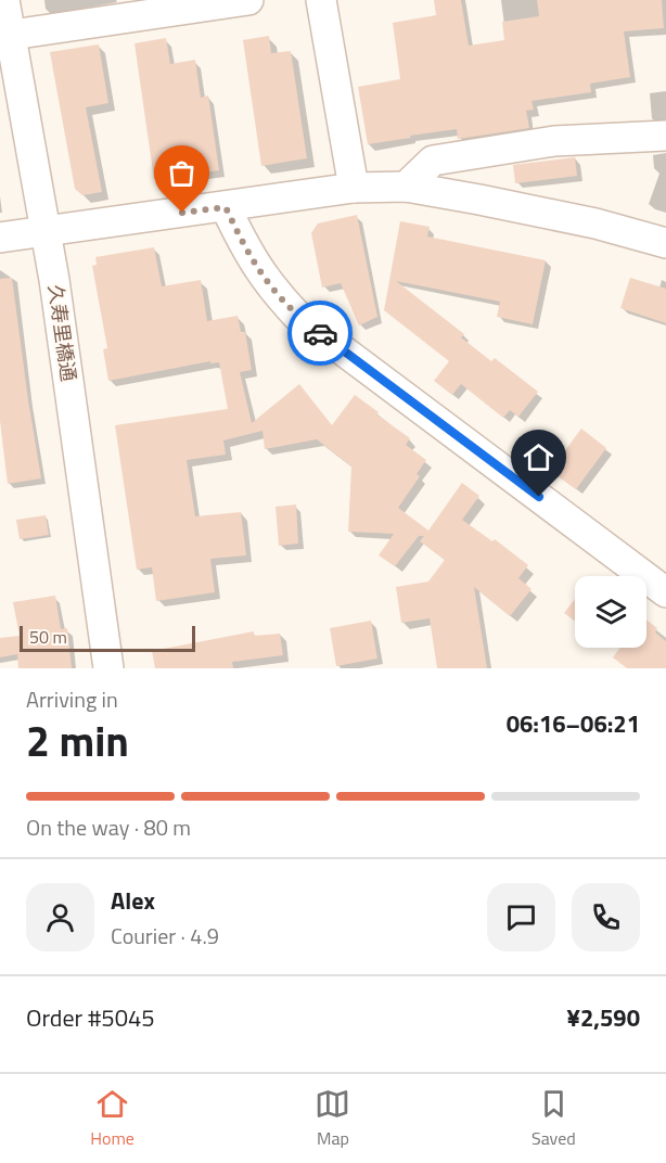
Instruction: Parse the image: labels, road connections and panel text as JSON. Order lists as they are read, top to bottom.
{
  "streets": {
    "street": ["久寿里橋通"]
  },
  "scale_bar": "50 m",
  "page": {
    "scale": "50 m",
    "heading": ["2 min", "Arriving in", "06:16–06:21"],
    "panel": [
      "Alex",
      "Courier · 4.9",
      "Order #5045",
      "¥2,590"
    ],
    "bar": "On the way · 80 m",
    "tabs": ["Home", "Map", "Saved"]
  }
}
